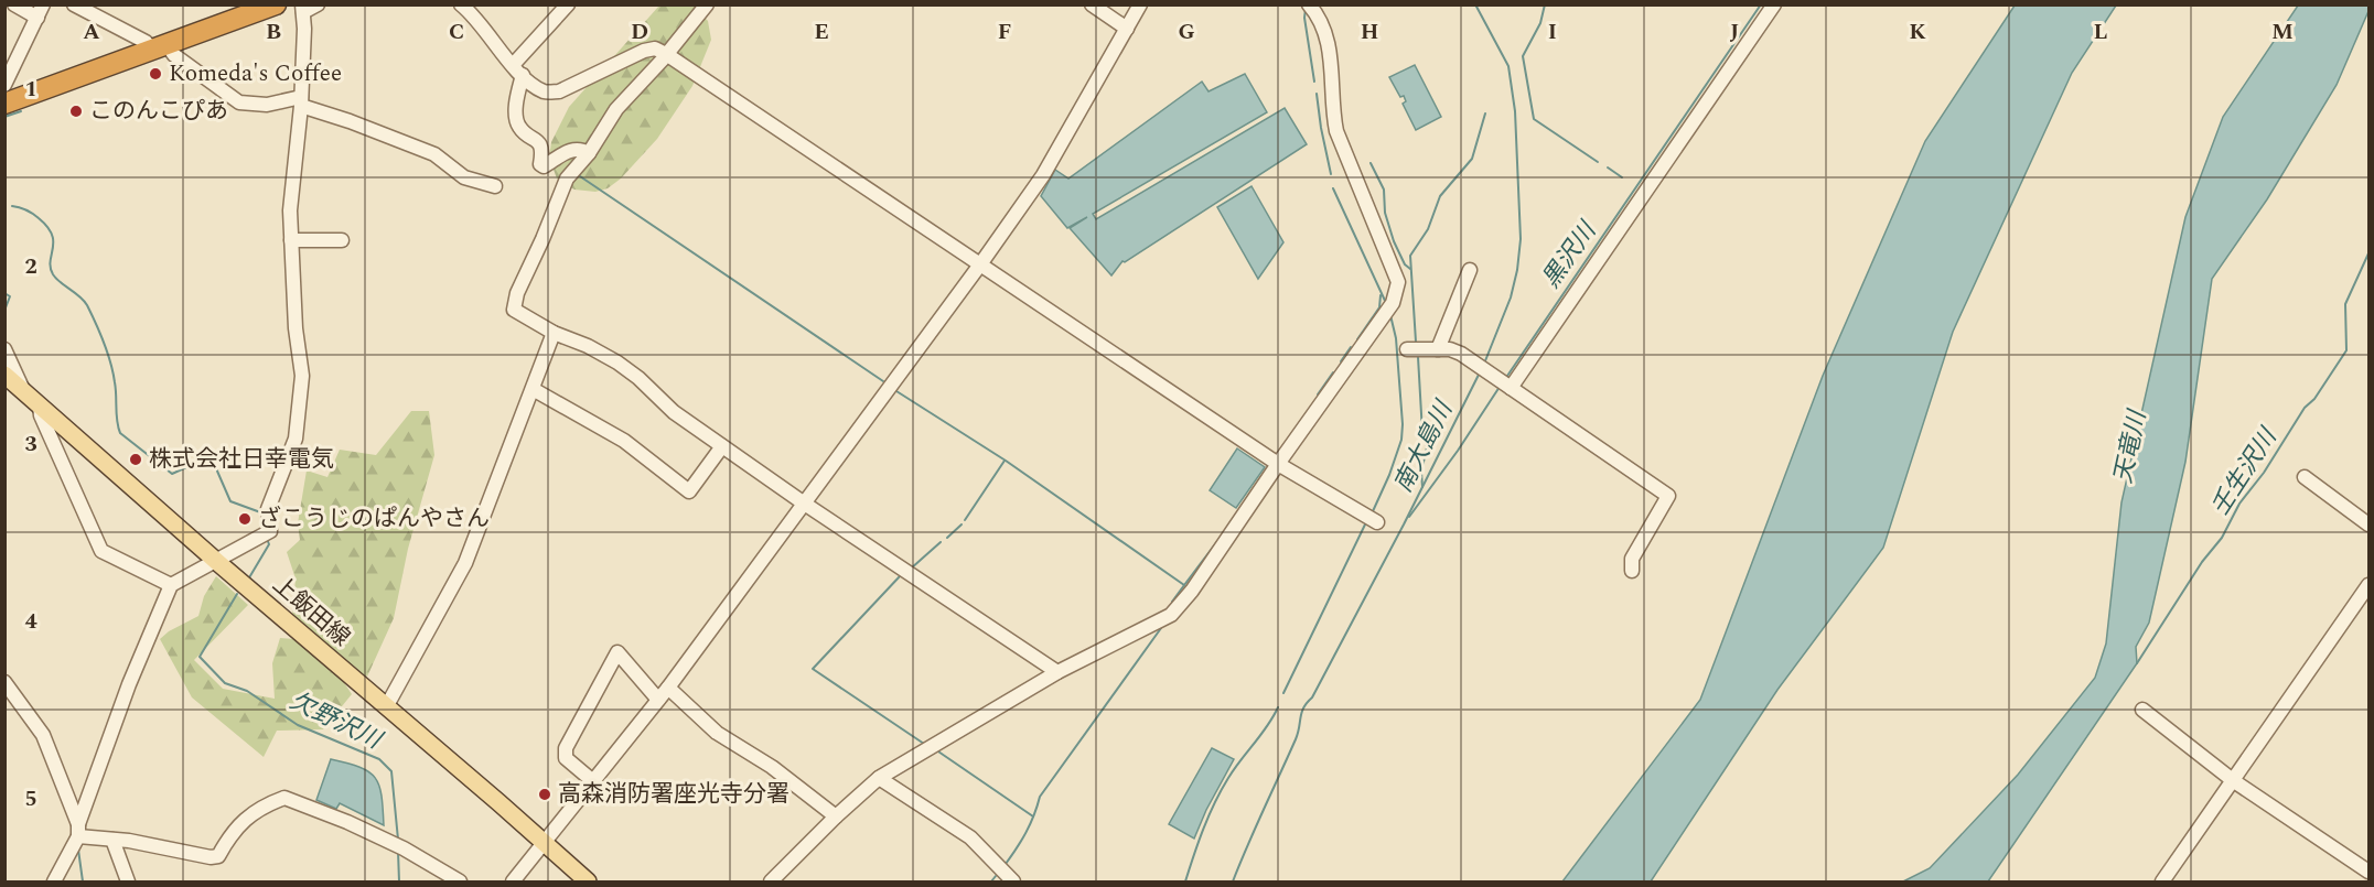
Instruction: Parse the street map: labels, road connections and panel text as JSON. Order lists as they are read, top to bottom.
{
  "streets": {
    "main road": ["上飯田線"]
  },
  "water": [
    "黒沢川",
    "南大島川",
    "天竜川",
    "壬生沢川",
    "欠野沢川"
  ],
  "places": [
    "Komeda's Coffee",
    "このんこぴあ",
    "株式会社日幸電気",
    "ざこうじのぱんやさん",
    "高森消防署座光寺分署"
  ],
  "grid": {
    "columns": [
      "A",
      "B",
      "C",
      "D",
      "E",
      "F",
      "G",
      "H",
      "I",
      "J",
      "K",
      "L",
      "M"
    ],
    "rows": [
      "1",
      "2",
      "3",
      "4",
      "5"
    ]
  }
}
